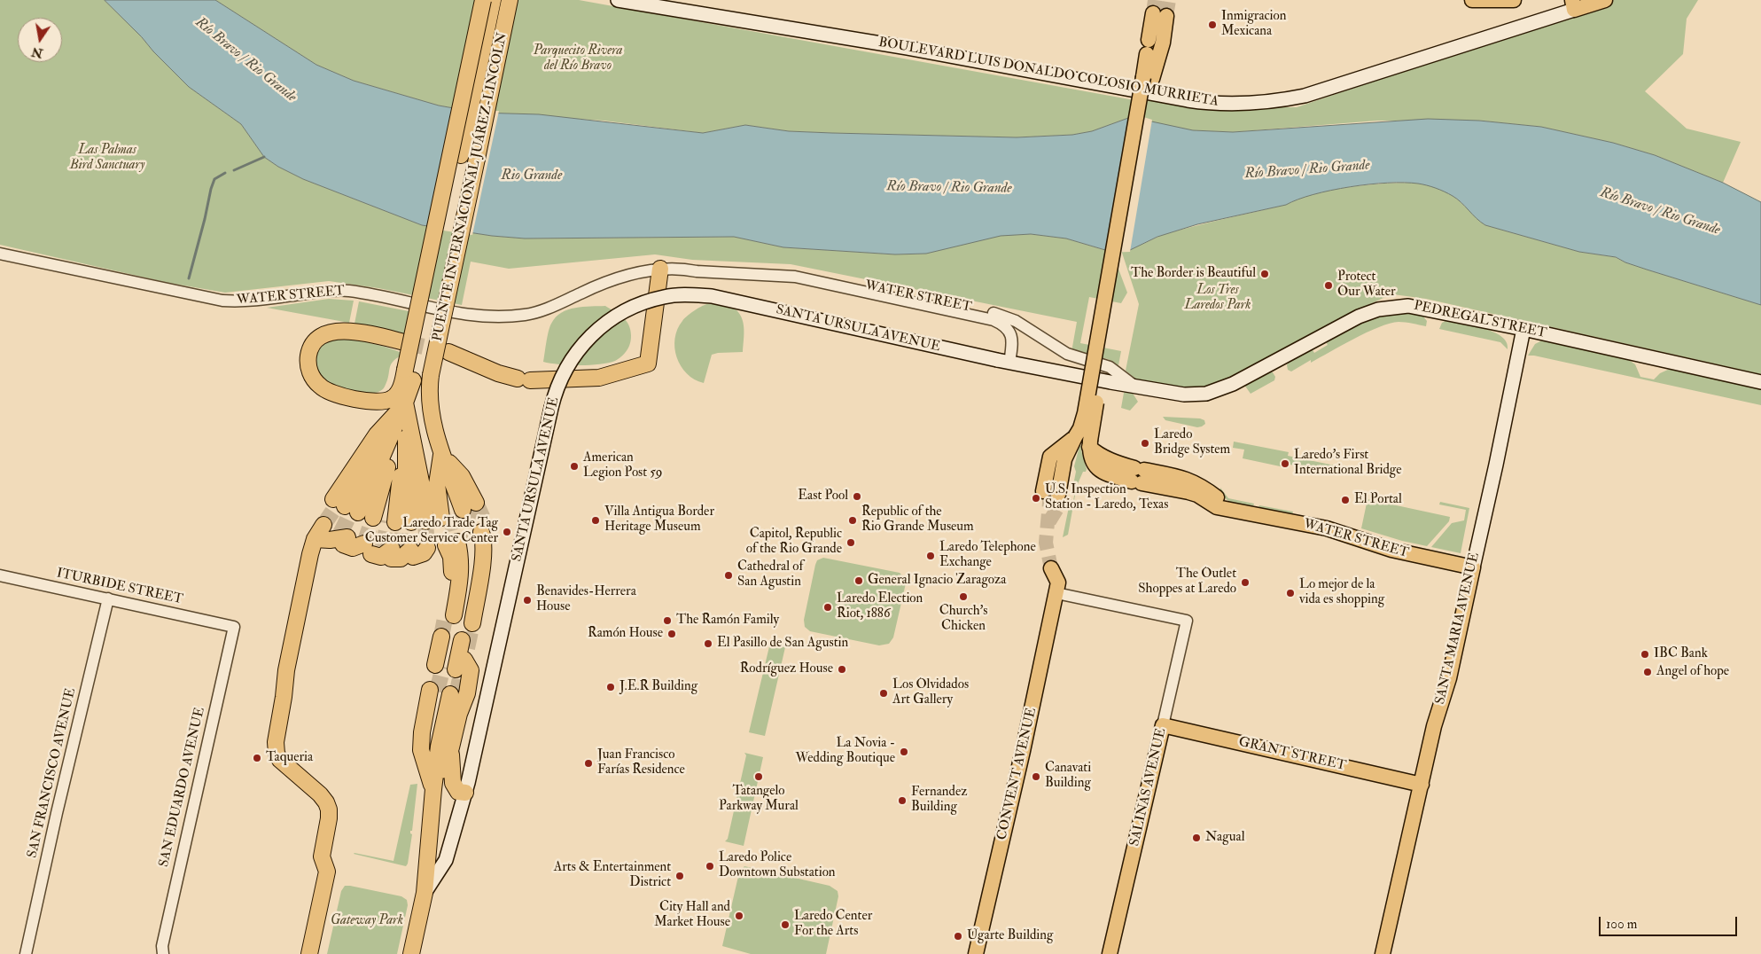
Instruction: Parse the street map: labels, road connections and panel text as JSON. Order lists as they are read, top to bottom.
{
  "streets": {
    "highway": ["PUENTE INTERNACIONAL JUÁREZ-LINCOLN", "SANTA URSULA AVENUE"],
    "main road": [
      "BOULEVARD LUIS DONALDO COLOSIO MURRIETA",
      "WATER STREET",
      "PEDREGAL STREET",
      "SANTA MARIA AVENUE",
      "GRANT STREET",
      "CONVENT AVENUE",
      "SALINAS AVENUE"
    ],
    "street": ["ITURBIDE STREET", "SAN FRANCISCO AVENUE", "SAN EDUARDO AVENUE"]
  },
  "crossings": [
    ["WATER STREET", "SANTA URSULA AVENUE"],
    ["WATER STREET", "SANTA MARIA AVENUE"],
    ["PEDREGAL STREET", "SANTA URSULA AVENUE"],
    ["PEDREGAL STREET", "SANTA MARIA AVENUE"],
    ["ITURBIDE STREET", "SAN FRANCISCO AVENUE"],
    ["ITURBIDE STREET", "SAN EDUARDO AVENUE"],
    ["SANTA MARIA AVENUE", "GRANT STREET"],
    ["GRANT STREET", "SALINAS AVENUE"],
    ["CONVENT AVENUE", "SALINAS AVENUE"]
  ],
  "water": ["Río Bravo / Rio Grande", "Rio Grande"],
  "parks": [
    "Parquecito Rivera del Río Bravo",
    "Las Palmas Bird Sanctuary",
    "Los Tres Laredos Park",
    "Gateway Park"
  ],
  "places": [
    "Inmigracion Mexicana",
    "The Border is Beautiful",
    "Protect Our Water",
    "Laredo Bridge System",
    "Laredo's First International Bridge",
    "American Legion Post 59",
    "East Pool",
    "U.S. Inspection Station - Laredo, Texas",
    "El Portal",
    "Villa Antigua Border Heritage Museum",
    "Republic of the Rio Grande Museum",
    "Laredo Trade Tag Customer Service Center",
    "Capitol, Republic of the Rio Grande",
    "Laredo Telephone Exchange",
    "Cathedral of San Agustin",
    "General Ignacio Zaragoza",
    "The Outlet Shoppes at Laredo",
    "Lo mejor de la vida es shopping",
    "Church's Chicken",
    "Benavides-Herrera House",
    "Laredo Election Riot, 1886",
    "The Ramón Family",
    "Ramón House",
    "El Pasillo de San Agustin",
    "IBC Bank",
    "Rodríguez House",
    "Angel of hope",
    "J.E.R Building",
    "Los Olvidados Art Gallery",
    "La Novia - Wedding Boutique",
    "Taqueria",
    "Juan Francisco Farías Residence",
    "Tatangelo Parkway Mural",
    "Canavati Building",
    "Fernandez Building",
    "Nagual",
    "Laredo Police Downtown Substation",
    "Arts & Entertainment District",
    "City Hall and Market House",
    "Laredo Center For the Arts",
    "Ugarte Building"
  ],
  "scale_bar": "100 m",
  "north": "bottom"
}
